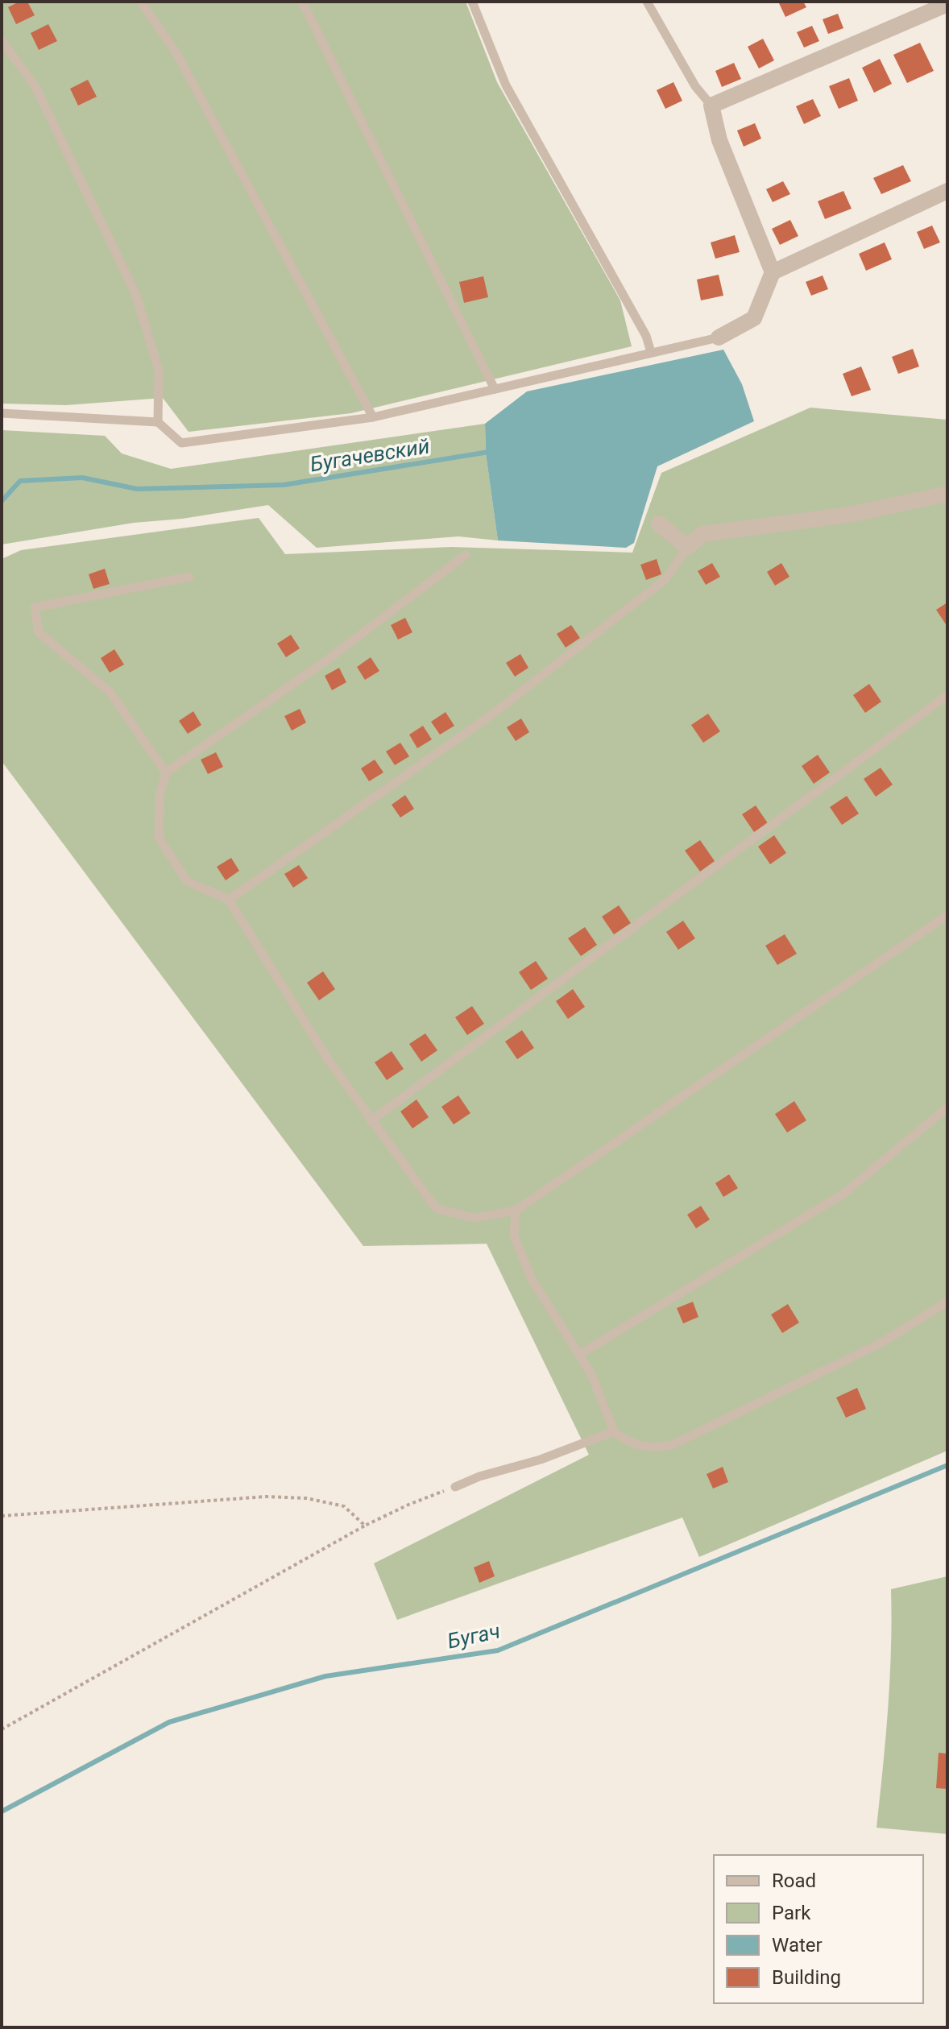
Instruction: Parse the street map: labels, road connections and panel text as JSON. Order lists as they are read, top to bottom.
{
  "water": ["Бугачевский", "Бугач"],
  "legend": [
    "Road",
    "Park",
    "Water",
    "Building"
  ]
}
